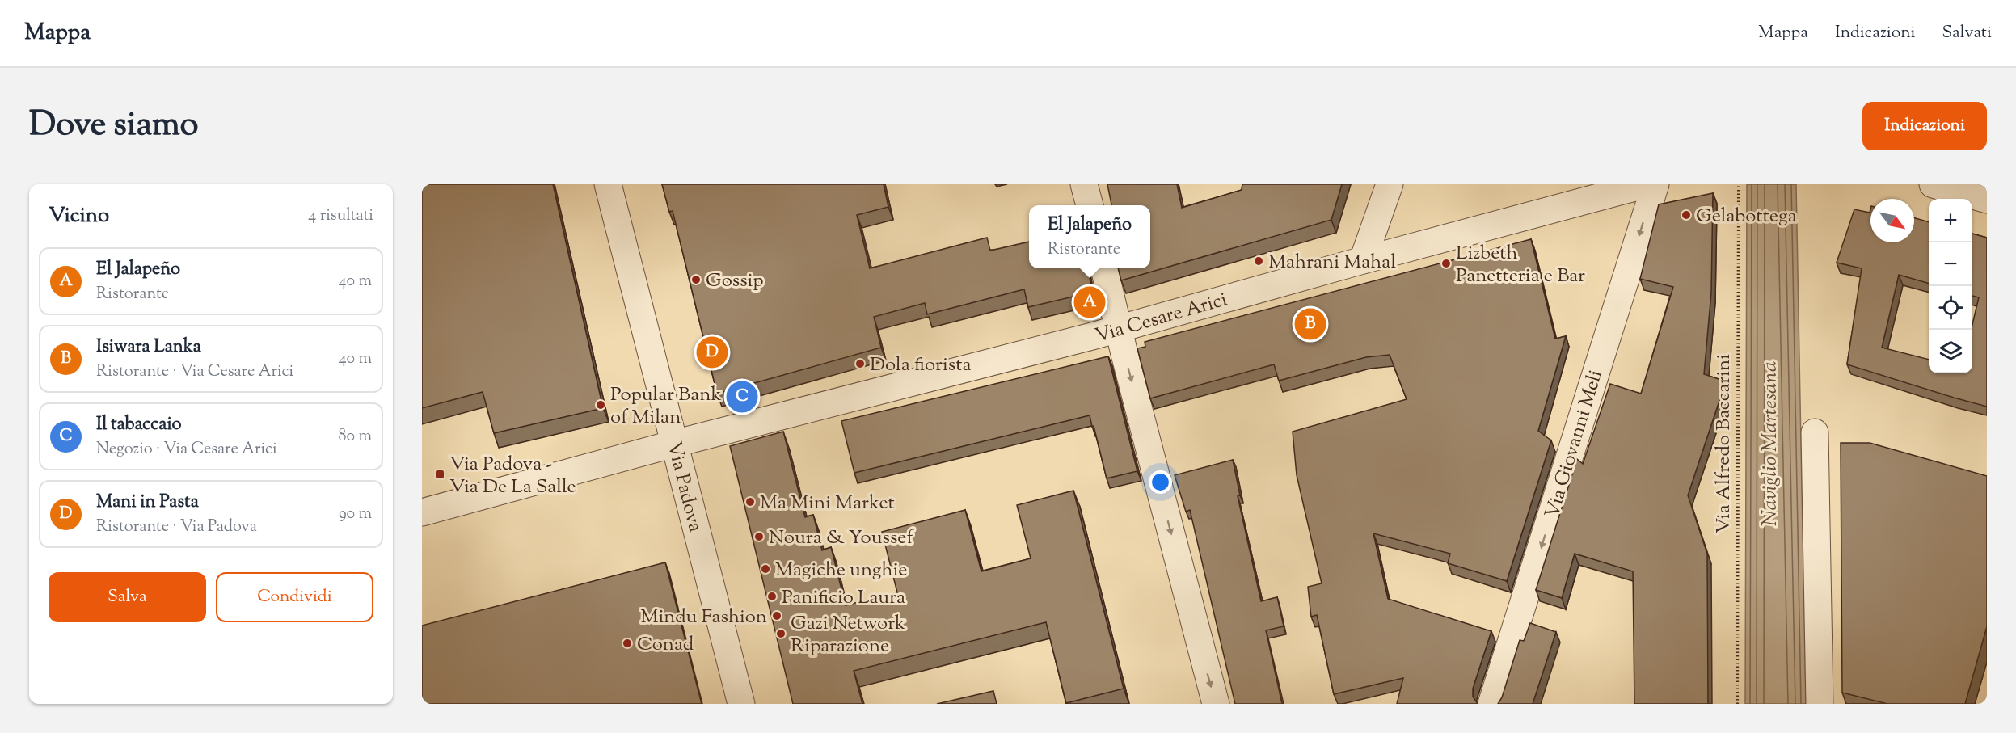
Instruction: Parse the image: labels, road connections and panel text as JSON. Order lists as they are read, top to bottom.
{
  "streets": {
    "street": ["Via Cesare Arici", "Via Giovanni Meli", "Via Padova"],
    "path": ["Via Alfredo Baccarini"]
  },
  "crossings": [
    ["Via Cesare Arici", "Via Padova"]
  ],
  "one_way": ["Via Giovanni Meli"],
  "water": ["Naviglio Martesana"],
  "places": {
    "other": [
      "Gelabottega",
      "Mahrani Mahal",
      "Lizbeth Panetteria e Bar",
      "Gossip",
      "Dola fiorista",
      "Popular Bank of Milan",
      "Ma Mini Market",
      "Noura & Youssef",
      "Magiche unghie",
      "Panificio Laura",
      "Mindu Fashion",
      "Gazi Network Riparazione",
      "Conad"
    ],
    "transit": ["Via Padova - Via De La Salle"]
  },
  "north": "bottom right",
  "page": {
    "header": "Mappa",
    "nav": ["Mappa", "Indicazioni", "Salvati"],
    "title": "Dove siamo",
    "buttons": [
      "Indicazioni",
      ["Salva", "Condividi"]
    ],
    "heading": ["Vicino", "4 risultati"],
    "map_buttons": ["+", "−"],
    "popup": ["El Jalapeño", "Ristorante"],
    "list": [
      {
        "mark": "A",
        "name": "El Jalapeño",
        "note": "Ristorante",
        "value": "40 m"
      },
      {
        "mark": "B",
        "name": "Isiwara Lanka",
        "note": "Ristorante · Via Cesare Arici",
        "value": "40 m"
      },
      {
        "mark": "C",
        "name": "Il tabaccaio",
        "note": "Negozio · Via Cesare Arici",
        "value": "80 m"
      },
      {
        "mark": "D",
        "name": "Mani in Pasta",
        "note": "Ristorante · Via Padova",
        "value": "90 m"
      }
    ],
    "pins": [
      "A",
      "B",
      "D",
      "C"
    ]
  }
}
